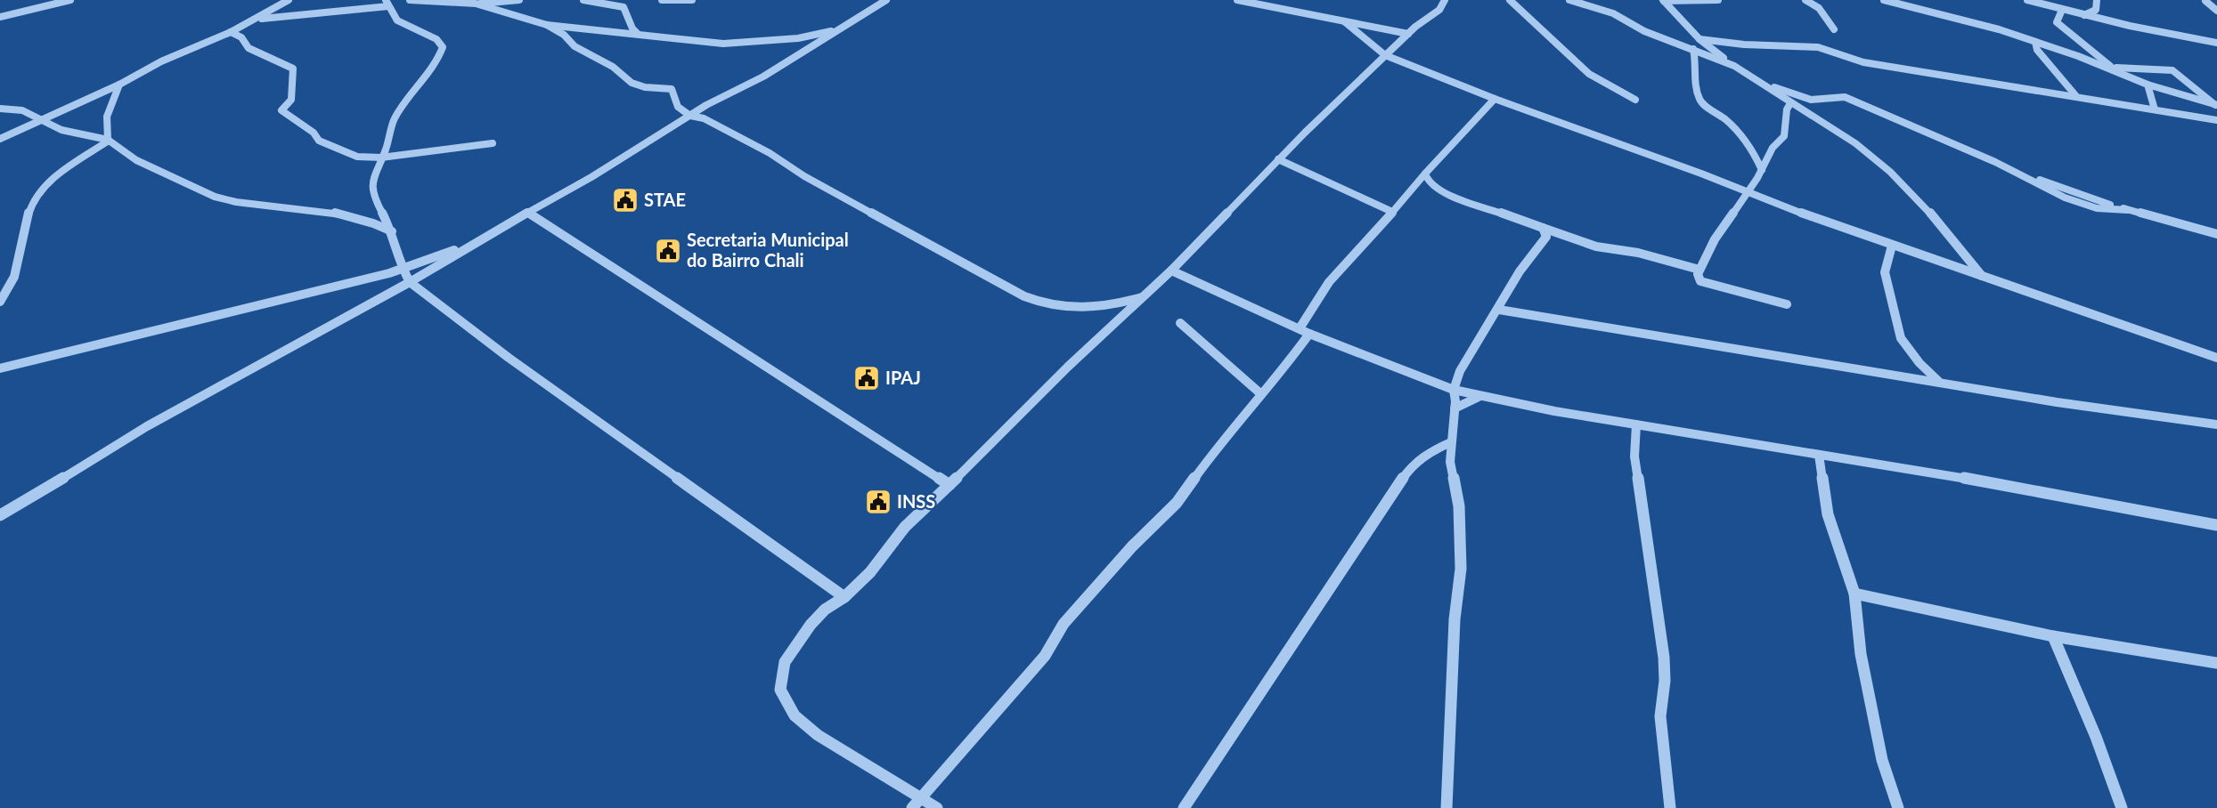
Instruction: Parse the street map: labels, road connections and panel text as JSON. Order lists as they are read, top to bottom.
{
  "places": {
    "public building": [
      "STAE",
      "Secretaria Municipal do Bairro Chali",
      "IPAJ",
      "INSS"
    ]
  }
}
